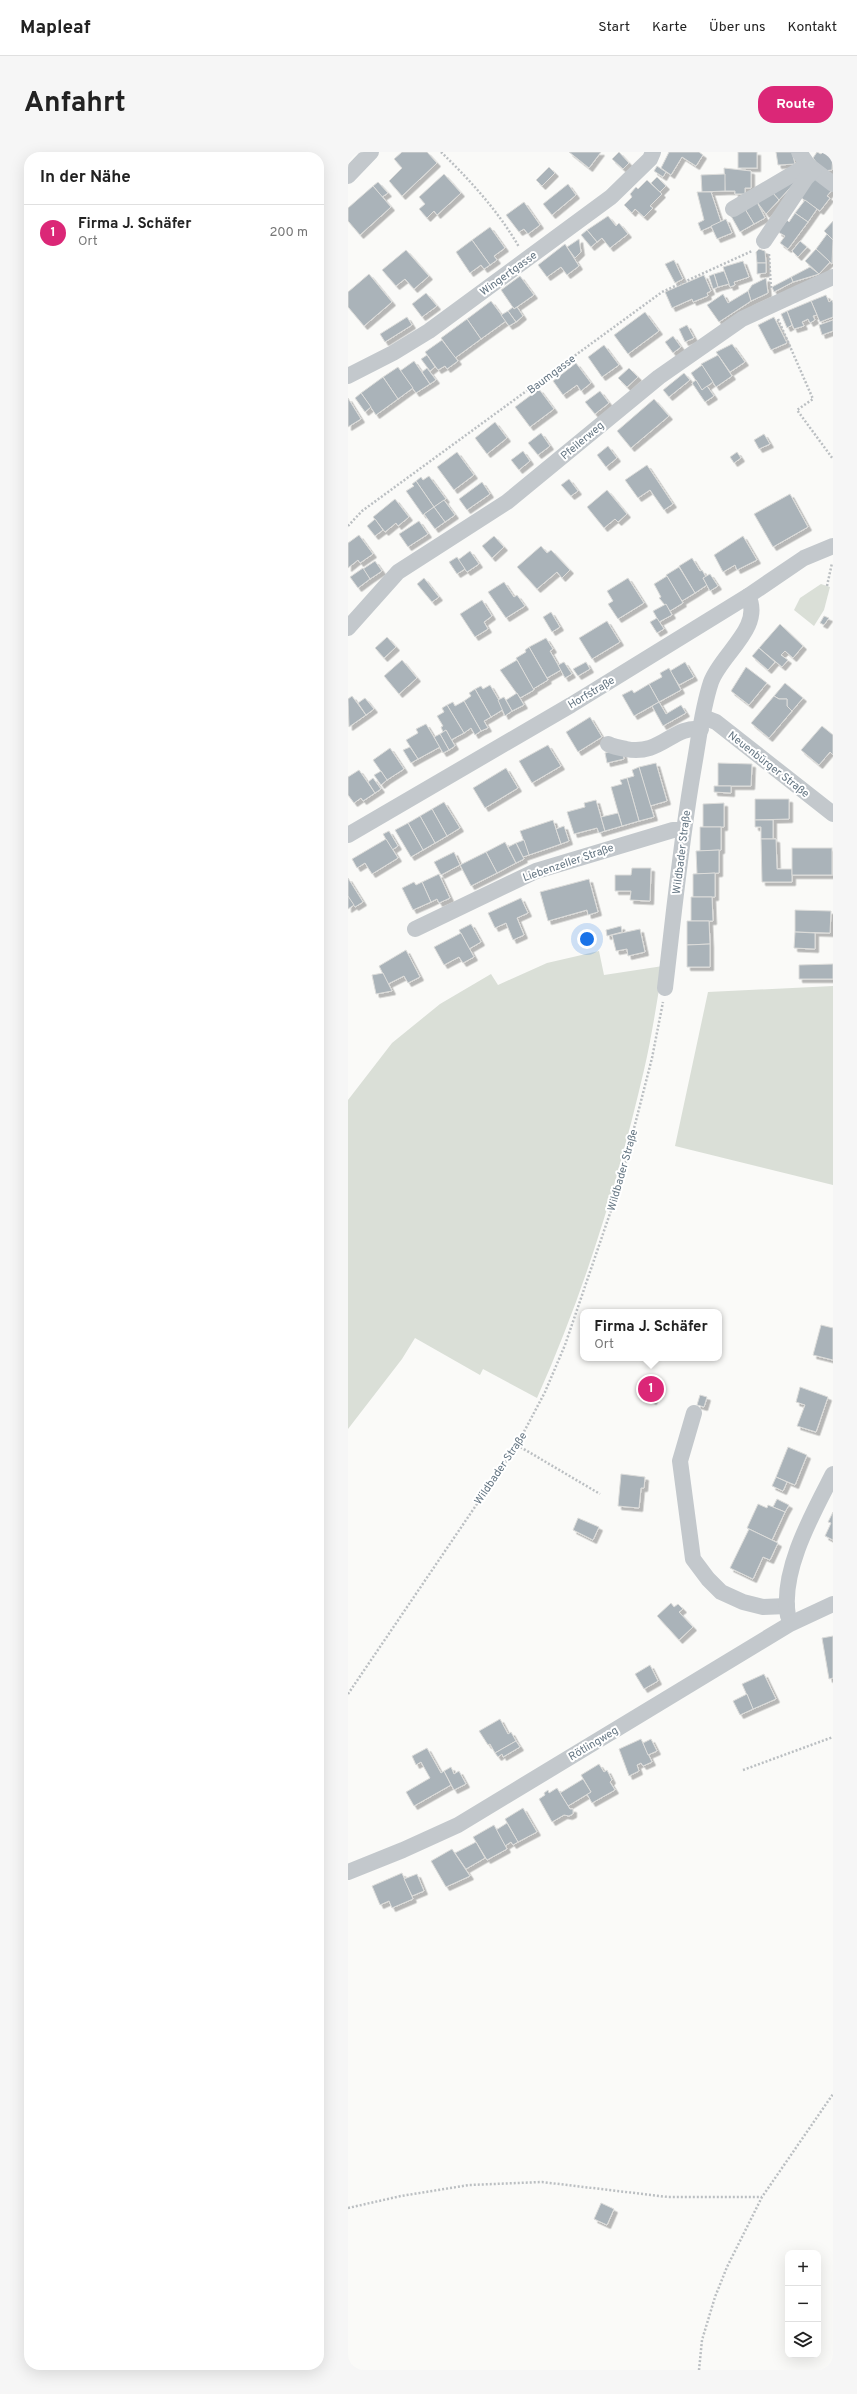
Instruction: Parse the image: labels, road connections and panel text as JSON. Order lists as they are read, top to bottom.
{
  "streets": {
    "street": [
      "Wingertgasse",
      "Pfeilerweg",
      "Horfstraße",
      "Neuenbürger Straße",
      "Wildbader Straße",
      "Liebenzeller Straße",
      "Rötlingweg"
    ],
    "path": ["Baumgasse"]
  },
  "crossings": [
    ["Horfstraße", "Wildbader Straße"],
    ["Neuenbürger Straße", "Wildbader Straße"],
    ["Wildbader Straße", "Liebenzeller Straße"]
  ],
  "page": {
    "header": "Mapleaf",
    "nav": [
      "Start",
      "Karte",
      "Über uns",
      "Kontakt"
    ],
    "title": "Anfahrt",
    "buttons": "Route",
    "heading": "In der Nähe",
    "list": [
      {
        "mark": "1",
        "name": "Firma J. Schäfer",
        "note": "Ort",
        "value": "200 m"
      }
    ],
    "popup": ["Firma J. Schäfer", "Ort"],
    "pins": "1",
    "map_buttons": ["+", "−"]
  }
}
